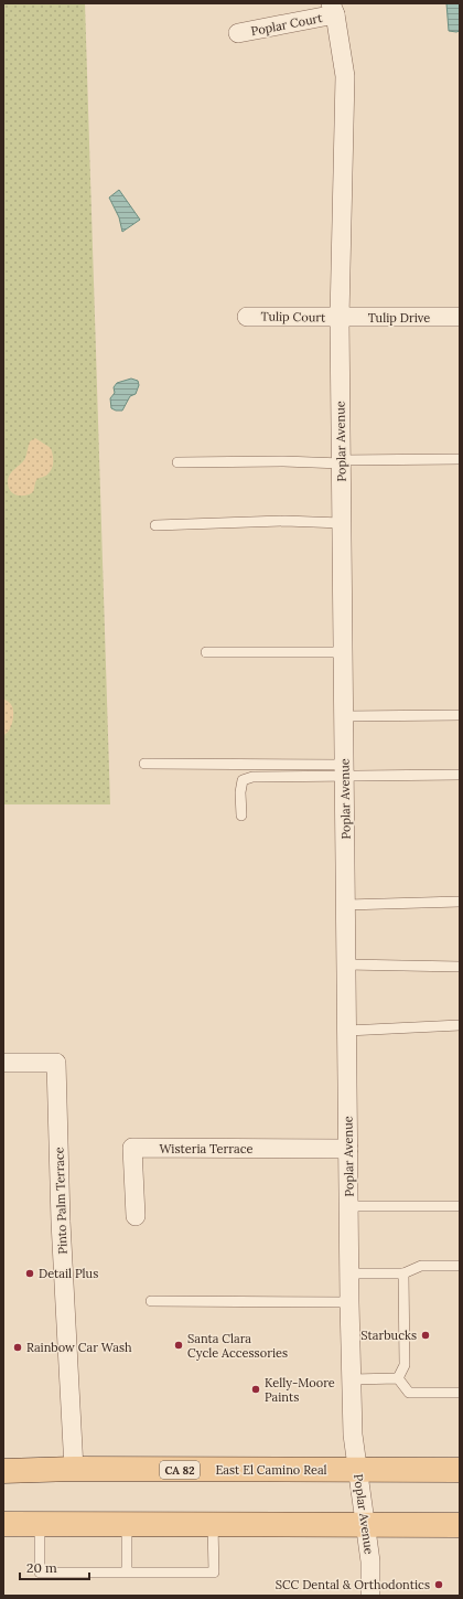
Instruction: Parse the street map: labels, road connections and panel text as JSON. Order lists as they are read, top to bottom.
{
  "streets": {
    "main road": ["CA 82", "East El Camino Real"],
    "street": [
      "Poplar Court",
      "Tulip Court",
      "Tulip Drive",
      "Poplar Avenue",
      "Wisteria Terrace",
      "Pinto Palm Terrace"
    ]
  },
  "crossings": [
    ["Poplar Court", "Poplar Avenue"],
    ["Tulip Court", "Tulip Drive"],
    ["Tulip Court", "Poplar Avenue"],
    ["Tulip Drive", "Poplar Avenue"],
    ["Poplar Avenue", "Wisteria Terrace"],
    ["Poplar Avenue", "East El Camino Real"],
    ["Pinto Palm Terrace", "East El Camino Real"]
  ],
  "places": [
    "Detail Plus",
    "Starbucks",
    "Santa Clara Cycle Accessories",
    "Rainbow Car Wash",
    "Kelly-Moore Paints",
    "SCC Dental & Orthodontics"
  ],
  "scale_bar": "20 m"
}
